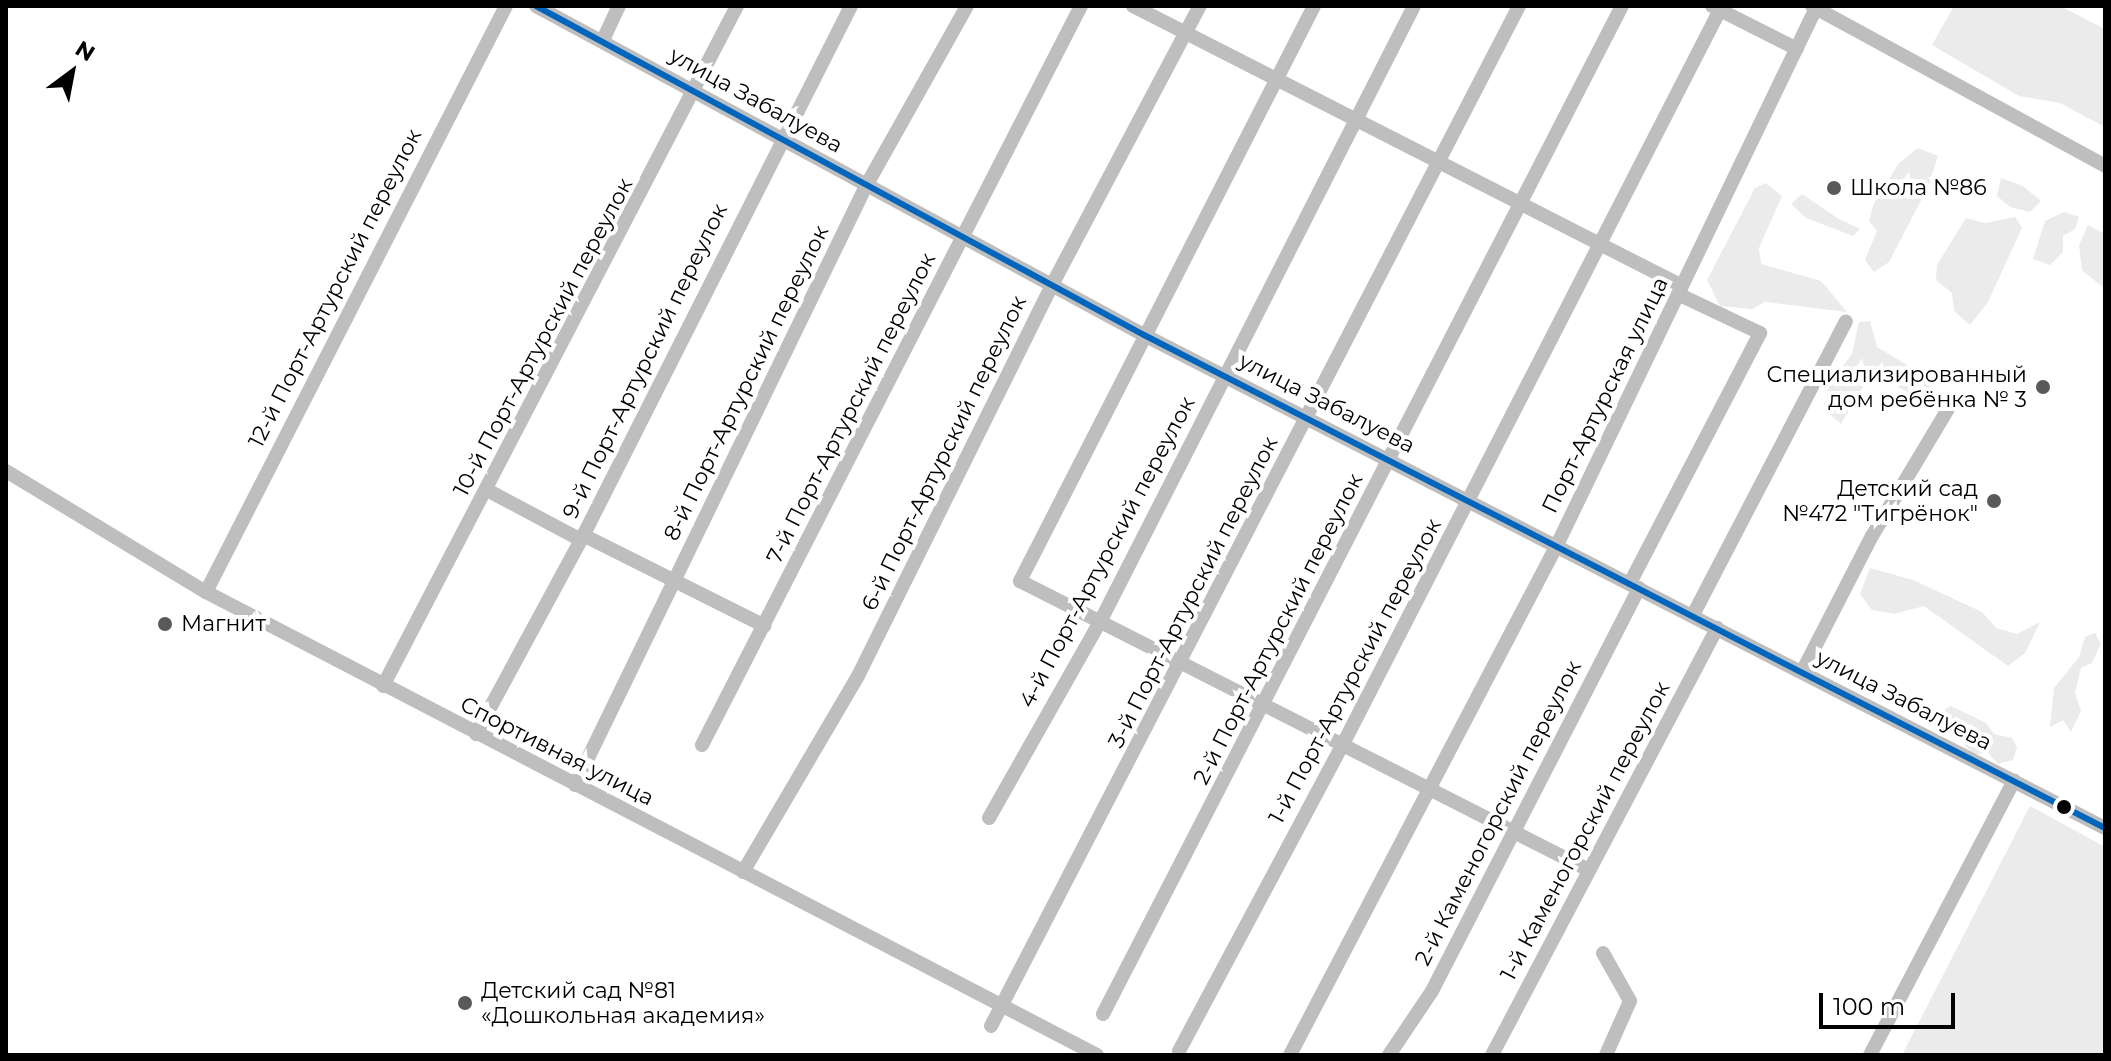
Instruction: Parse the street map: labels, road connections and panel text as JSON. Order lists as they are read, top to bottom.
{
  "streets": {
    "street": [
      "улица Забалуева",
      "12-й Порт-Артурский переулок",
      "10-й Порт-Артурский переулок",
      "9-й Порт-Артурский переулок",
      "8-й Порт-Артурский переулок",
      "Порт-Артурская улица",
      "7-й Порт-Артурский переулок",
      "6-й Порт-Артурский переулок",
      "4-й Порт-Артурский переулок",
      "3-й Порт-Артурский переулок",
      "2-й Порт-Артурский переулок",
      "1-й Порт-Артурский переулок",
      "Спортивная улица",
      "2-й Каменогорский переулок",
      "1-й Каменогорский переулок"
    ]
  },
  "crossings": [
    ["улица Забалуева", "10-й Порт-Артурский переулок"],
    ["улица Забалуева", "9-й Порт-Артурский переулок"],
    ["улица Забалуева", "8-й Порт-Артурский переулок"],
    ["улица Забалуева", "Порт-Артурская улица"],
    ["улица Забалуева", "7-й Порт-Артурский переулок"],
    ["улица Забалуева", "6-й Порт-Артурский переулок"],
    ["улица Забалуева", "4-й Порт-Артурский переулок"],
    ["улица Забалуева", "3-й Порт-Артурский переулок"],
    ["улица Забалуева", "2-й Порт-Артурский переулок"],
    ["улица Забалуева", "1-й Порт-Артурский переулок"],
    ["улица Забалуева", "2-й Каменогорский переулок"],
    ["улица Забалуева", "1-й Каменогорский переулок"],
    ["12-й Порт-Артурский переулок", "Спортивная улица"],
    ["10-й Порт-Артурский переулок", "Спортивная улица"],
    ["9-й Порт-Артурский переулок", "Спортивная улица"],
    ["8-й Порт-Артурский переулок", "Спортивная улица"],
    ["Порт-Артурская улица", "2-й Каменогорский переулок"],
    ["6-й Порт-Артурский переулок", "Спортивная улица"],
    ["3-й Порт-Артурский переулок", "Спортивная улица"]
  ],
  "places": [
    "Школа №86",
    "Специализированный дом ребёнка № 3",
    "Детский сад №472 \"Тигрёнок\"",
    "Магнит",
    "Детский сад №81 «Дошкольная академия»"
  ],
  "scale_bar": "100 m",
  "north": "top right"
}
